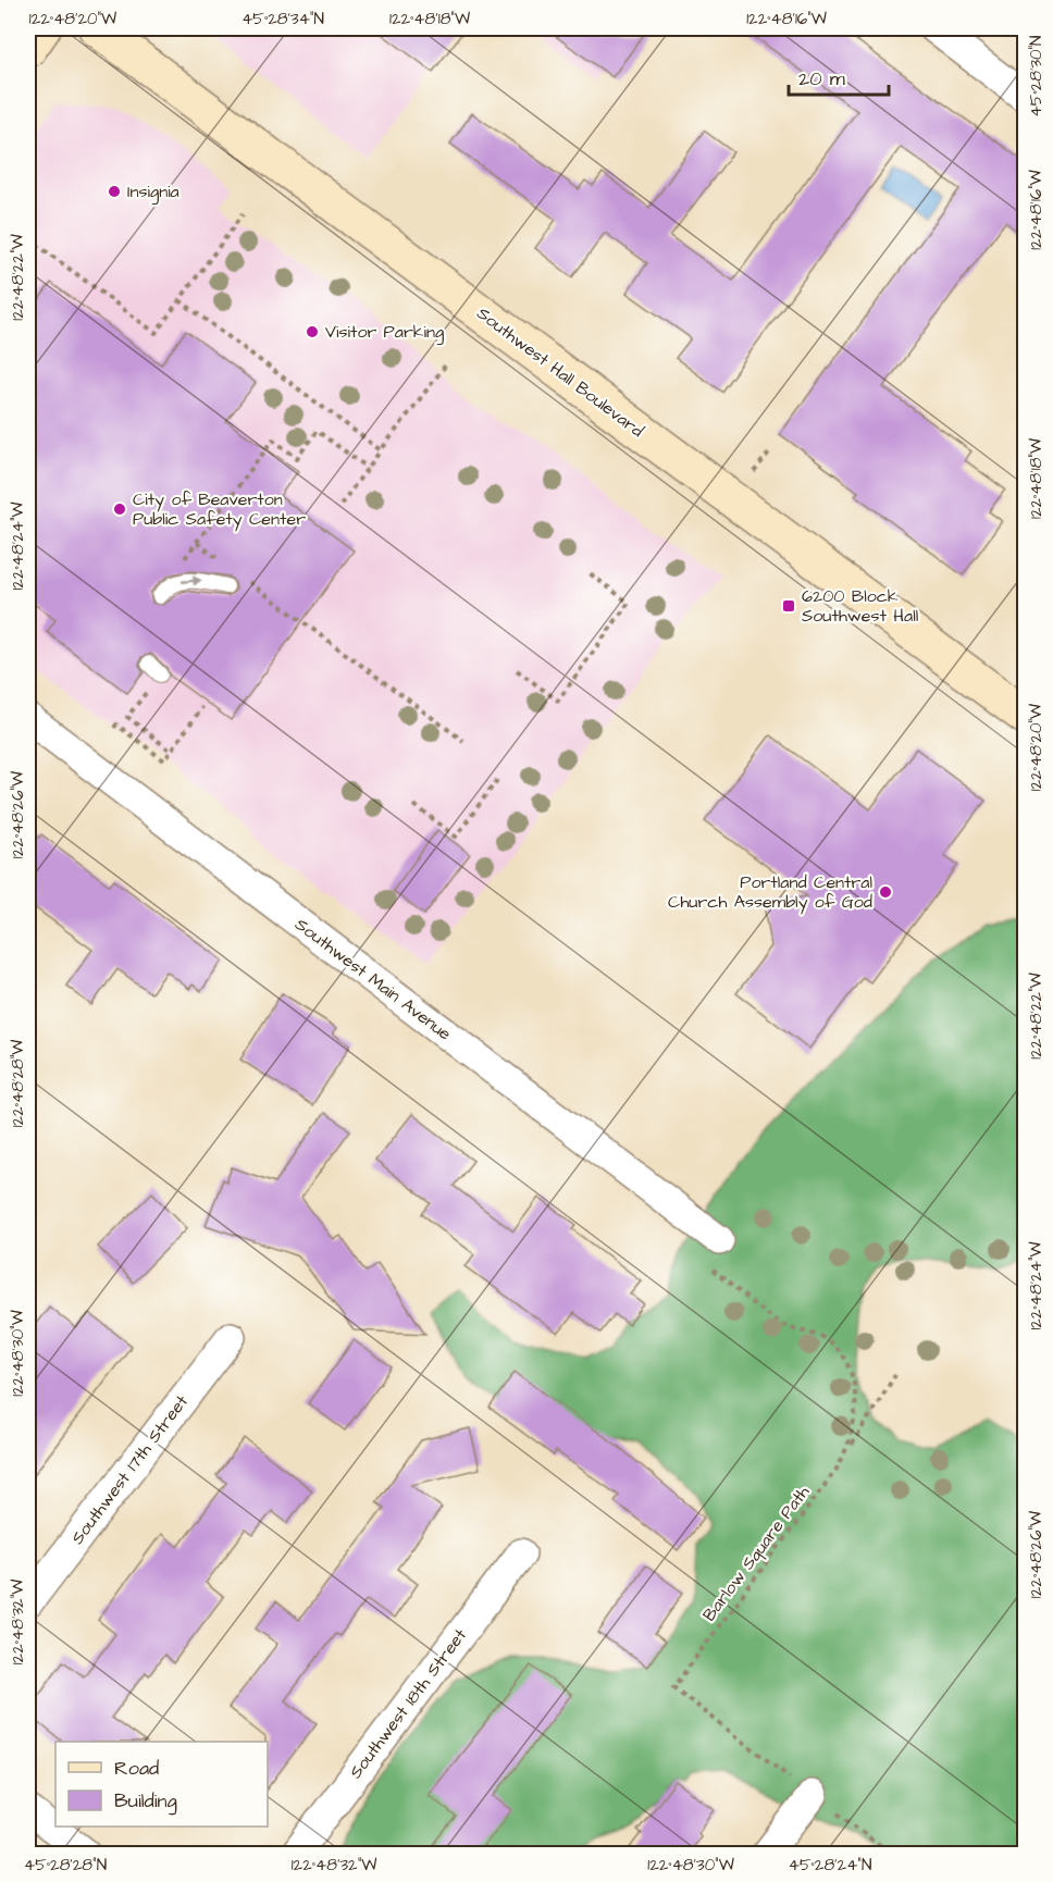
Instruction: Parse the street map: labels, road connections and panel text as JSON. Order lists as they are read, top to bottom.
{
  "streets": {
    "main road": ["Southwest Hall Boulevard"],
    "street": ["Southwest Main Avenue", "Southwest 17th Street", "Southwest 18th Street"],
    "path": ["Barlow Square Path"]
  },
  "crossings": [
    ["Southwest Main Avenue", "Barlow Square Path"]
  ],
  "places": {
    "other": [
      "Insignia",
      "Visitor Parking",
      "City of Beaverton Public Safety Center",
      "Portland Central Church Assembly of God"
    ],
    "transit": ["6200 Block Southwest Hall"]
  },
  "legend": ["Road", "Building"],
  "scale_bar": "20 m",
  "coordinates": [
    "122°48'20\"W",
    "45°28'34\"N",
    "122°48'18\"W",
    "122°48'16\"W",
    "45°28'30\"N",
    "122°48'22\"W",
    "122°48'24\"W",
    "122°48'26\"W",
    "122°48'28\"W",
    "122°48'30\"W",
    "122°48'32\"W",
    "45°28'28\"N",
    "45°28'24\"N"
  ]
}
